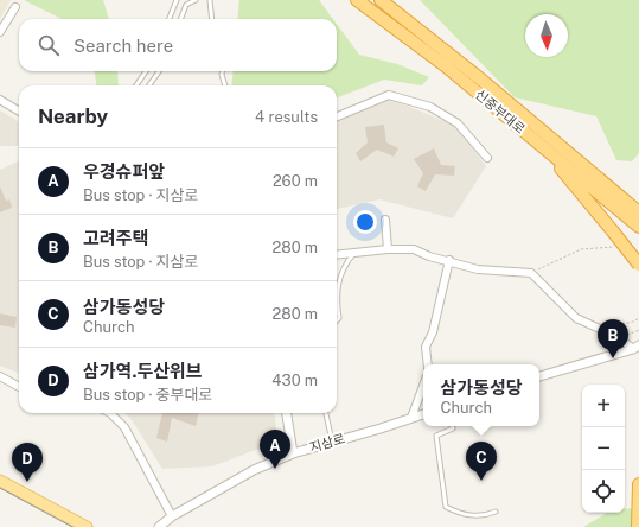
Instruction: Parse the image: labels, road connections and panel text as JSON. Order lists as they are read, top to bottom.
{
  "streets": {
    "highway": ["신중부대로"],
    "street": ["지삼로"]
  },
  "north": "bottom",
  "page": {
    "search": "Search here",
    "heading": ["Nearby", "4 results"],
    "list": [
      {
        "mark": "A",
        "name": "우경슈퍼앞",
        "note": "Bus stop · 지삼로",
        "value": "260 m"
      },
      {
        "mark": "B",
        "name": "고려주택",
        "note": "Bus stop · 지삼로",
        "value": "280 m"
      },
      {
        "mark": "C",
        "name": "삼가동성당",
        "note": "Church",
        "value": "280 m"
      },
      {
        "mark": "D",
        "name": "삼가역.두산위브",
        "note": "Bus stop · 중부대로",
        "value": "430 m"
      }
    ],
    "pins": [
      "B",
      "A",
      "C",
      "D"
    ],
    "popup": ["삼가동성당", "Church"],
    "map_buttons": ["+", "−"]
  }
}
